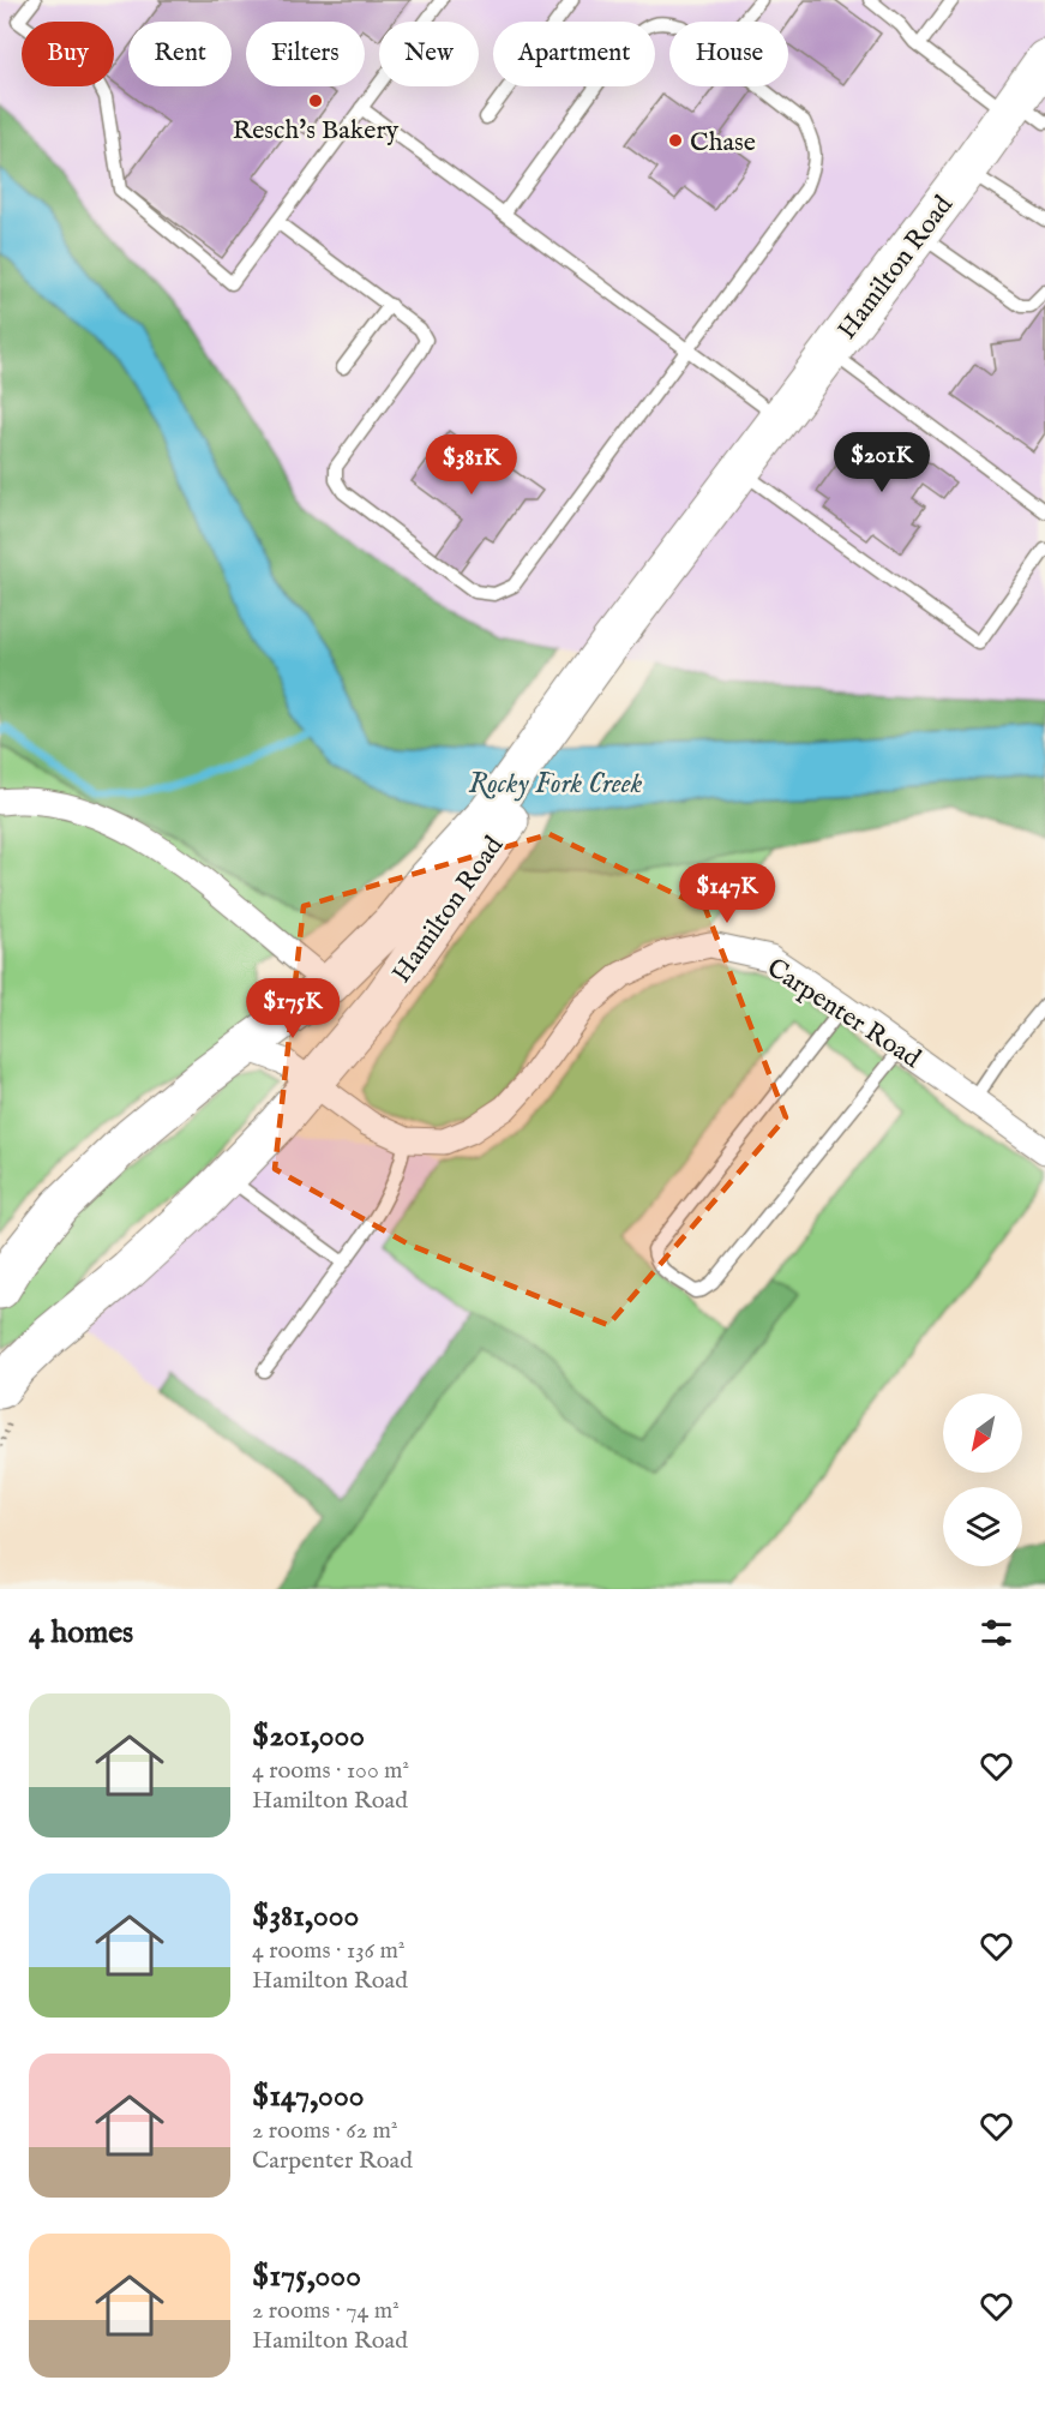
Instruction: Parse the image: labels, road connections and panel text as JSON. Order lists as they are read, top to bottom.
{
  "streets": {
    "main road": ["Hamilton Road"],
    "street": ["Carpenter Road"]
  },
  "crossings": [
    ["Hamilton Road", "Carpenter Road"]
  ],
  "water": ["Rocky Fork Creek"],
  "places": ["Resch's Bakery", "Chase"],
  "north": "bottom left",
  "page": {
    "chip": [
      "Buy",
      "Rent",
      "Filters",
      "New",
      "Apartment",
      "House"
    ],
    "price": [
      "$201K",
      "$381K",
      "$147K",
      "$175K"
    ],
    "heading": "4 homes",
    "list": [
      {
        "name": "$201,000",
        "note": "4 rooms · 100 m² · Hamilton Road"
      },
      {
        "name": "$381,000",
        "note": "4 rooms · 136 m² · Hamilton Road"
      },
      {
        "name": "$147,000",
        "note": "2 rooms · 62 m² · Carpenter Road"
      },
      {
        "name": "$175,000",
        "note": "2 rooms · 74 m² · Hamilton Road"
      }
    ]
  }
}
